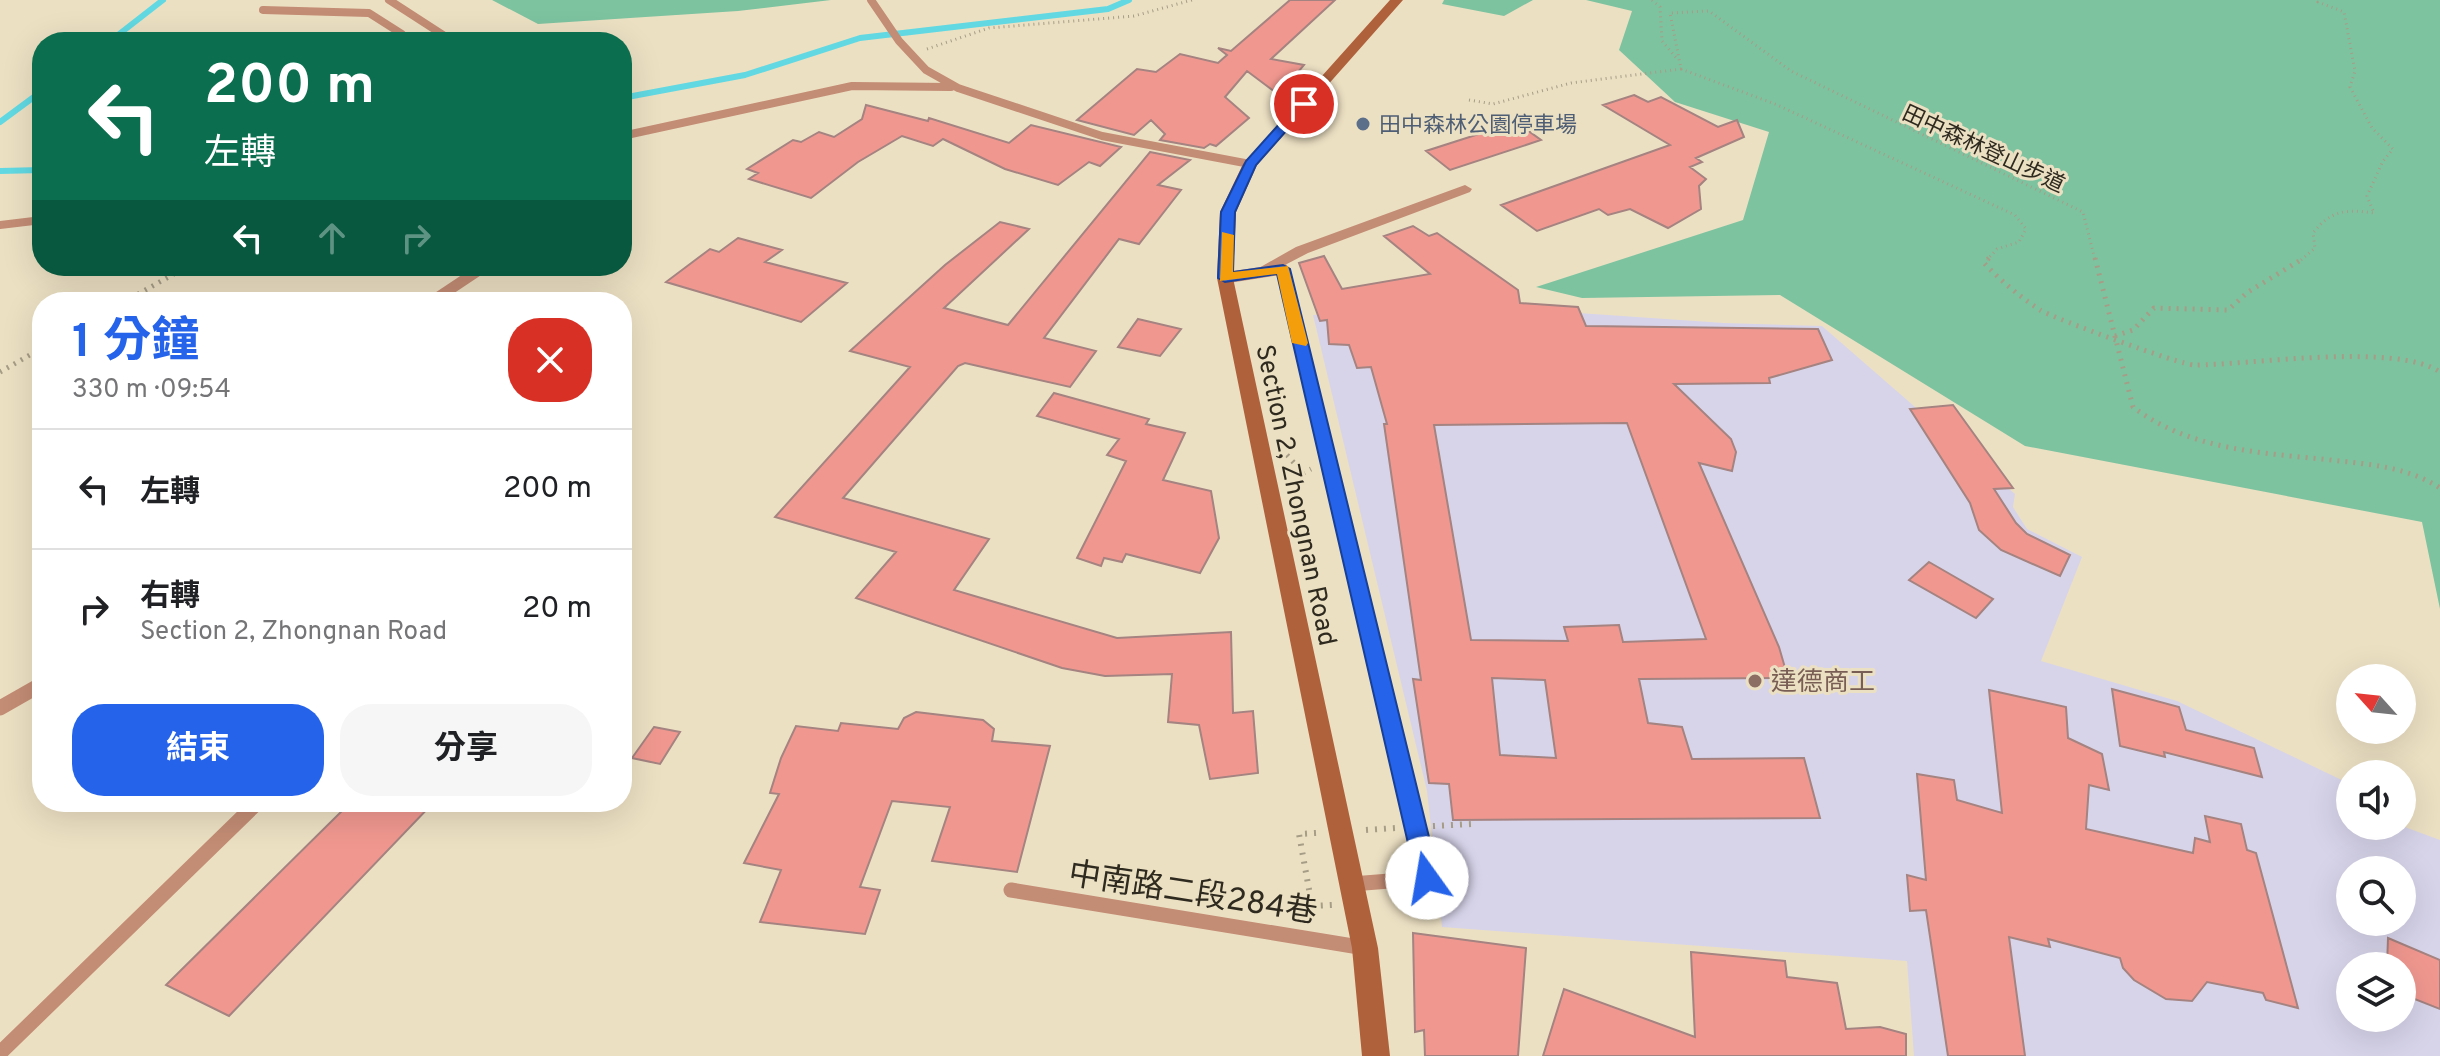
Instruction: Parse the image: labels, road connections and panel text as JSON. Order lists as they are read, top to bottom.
{
  "streets": {
    "main road": ["Section 2, Zhongnan Road"],
    "lane": ["中南路二段284巷"],
    "path": ["田中森林登山步道"]
  },
  "crossings": [
    ["Section 2, Zhongnan Road", "中南路二段284巷"]
  ],
  "places": ["田中森林公園停車場", "達德商工"],
  "north": "top left",
  "page": {
    "turn": ["200 m", "左轉"],
    "heading": ["1 分鐘", "330 m · 09:54"],
    "list": [
      {
        "name": "左轉",
        "value": "200 m"
      },
      {
        "name": "右轉",
        "note": "Section 2, Zhongnan Road",
        "value": "20 m"
      }
    ],
    "buttons": ["結束", "分享"]
  }
}
